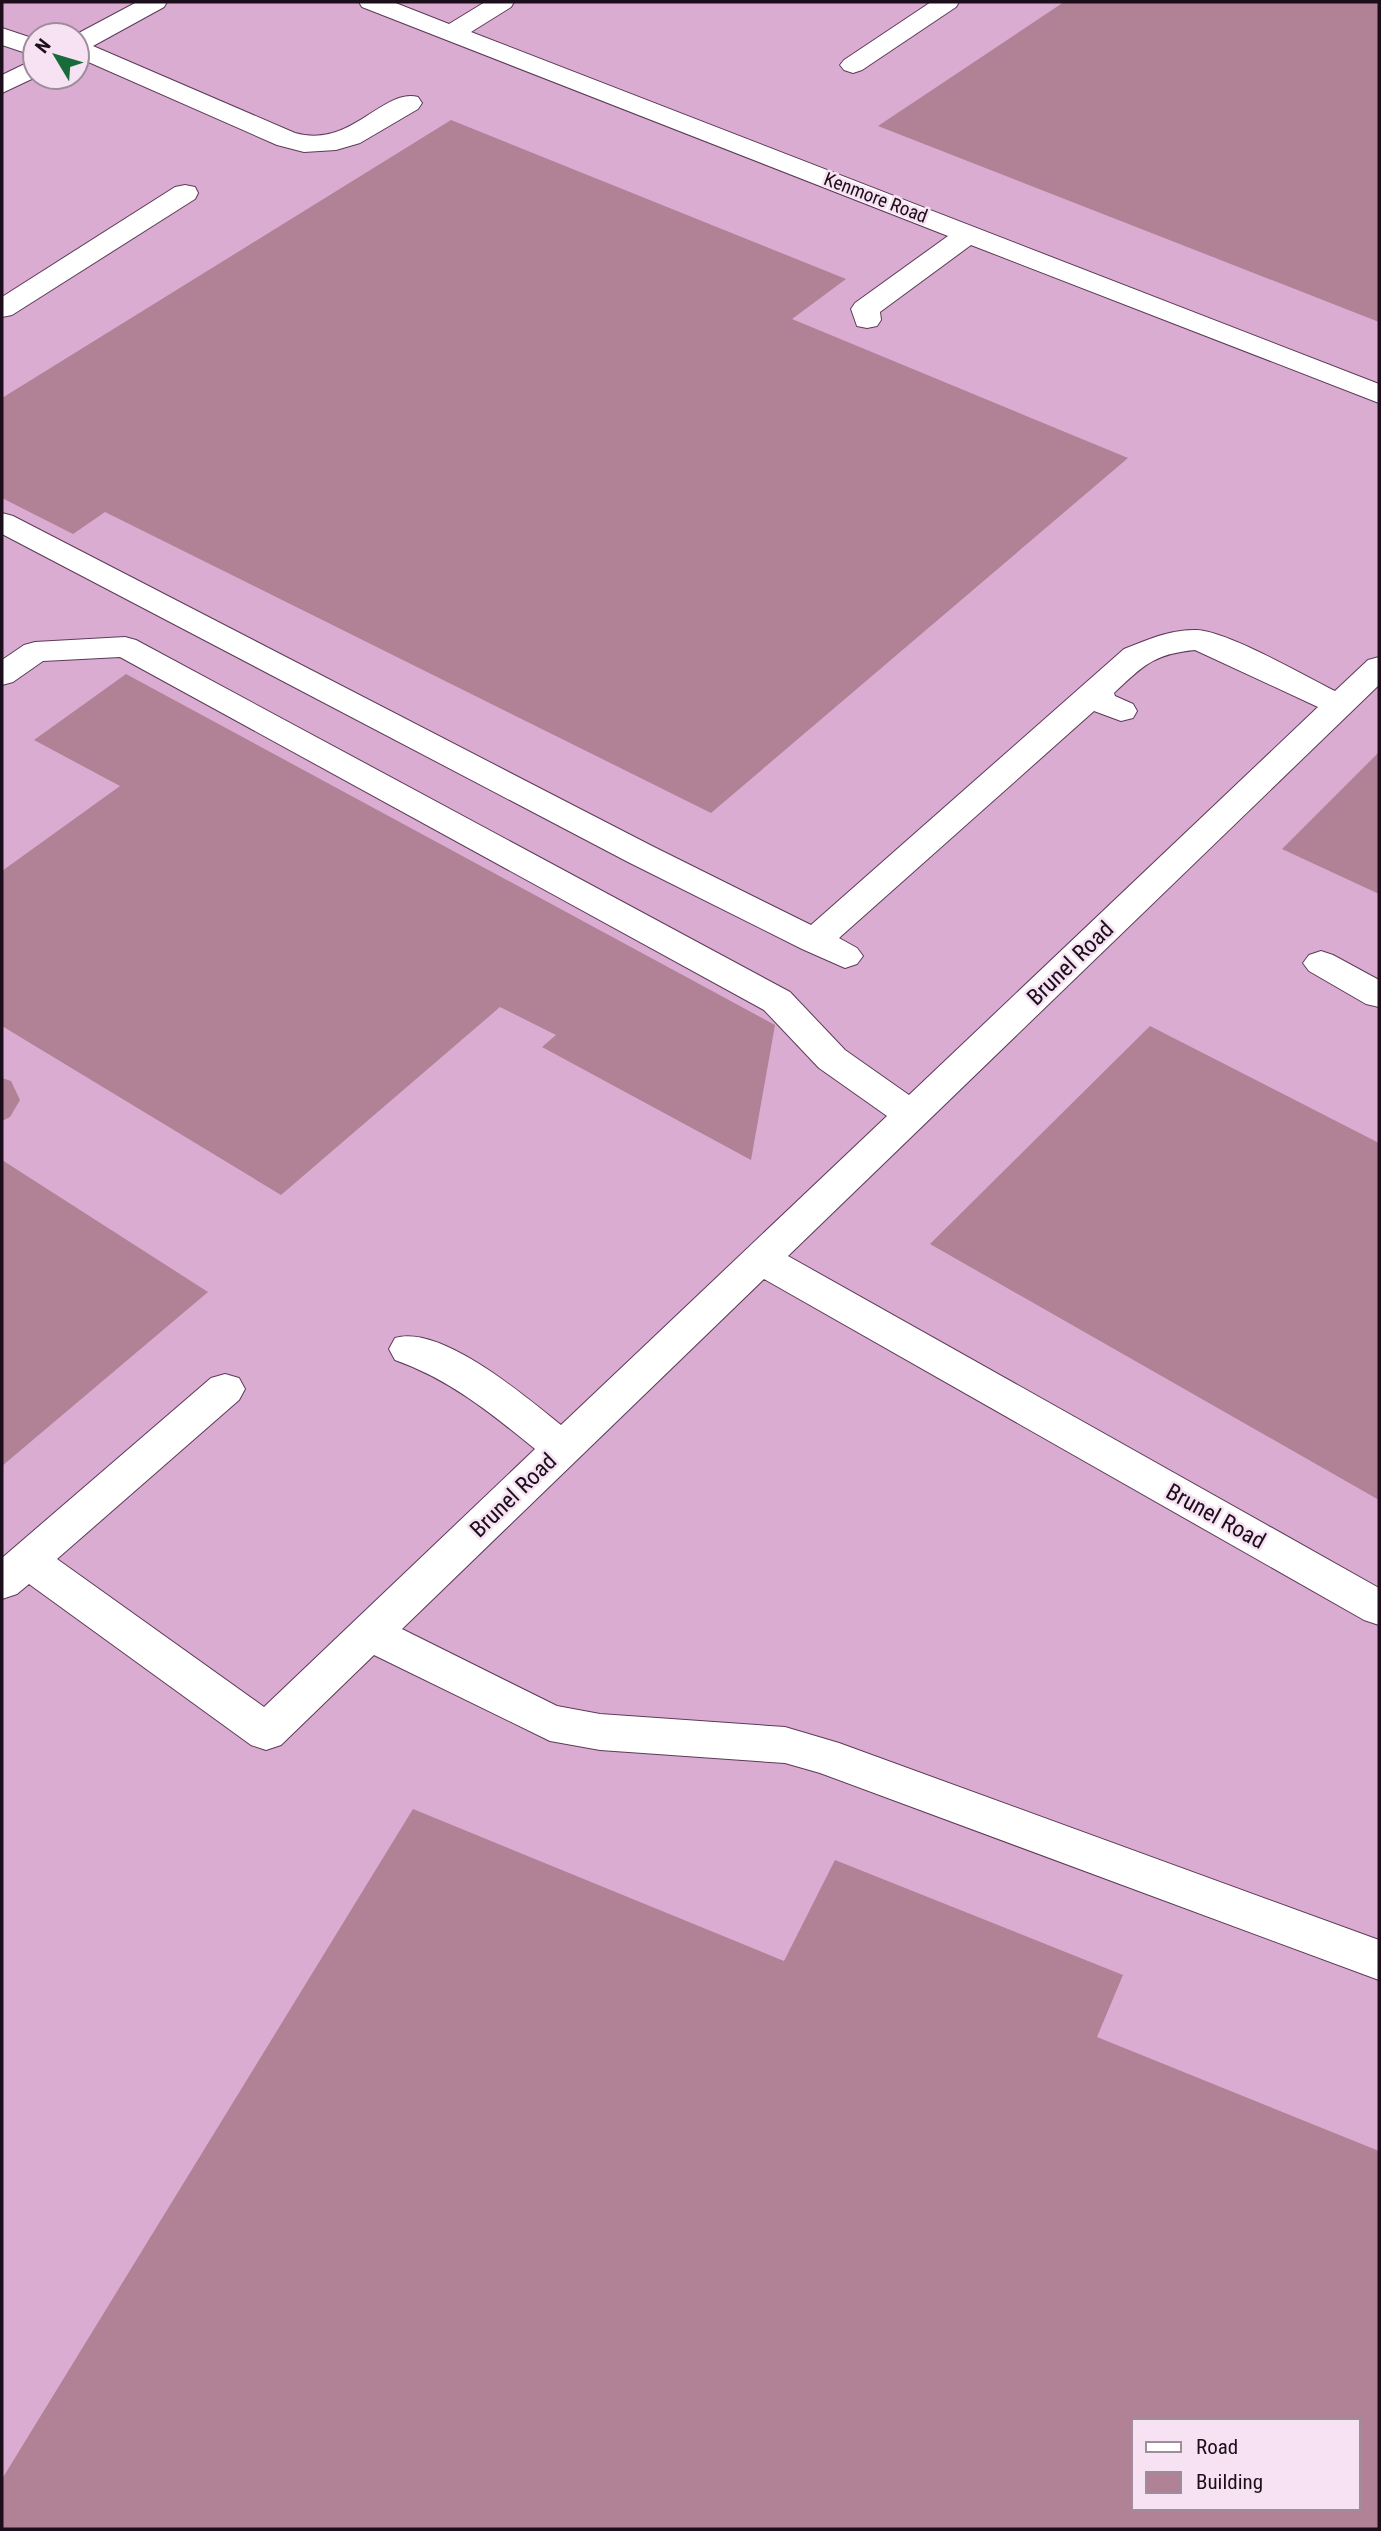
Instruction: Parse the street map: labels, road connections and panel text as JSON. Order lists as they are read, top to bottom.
{
  "streets": {
    "street": ["Kenmore Road", "Brunel Road"]
  },
  "legend": ["Road", "Building"],
  "north": "top left"
}
